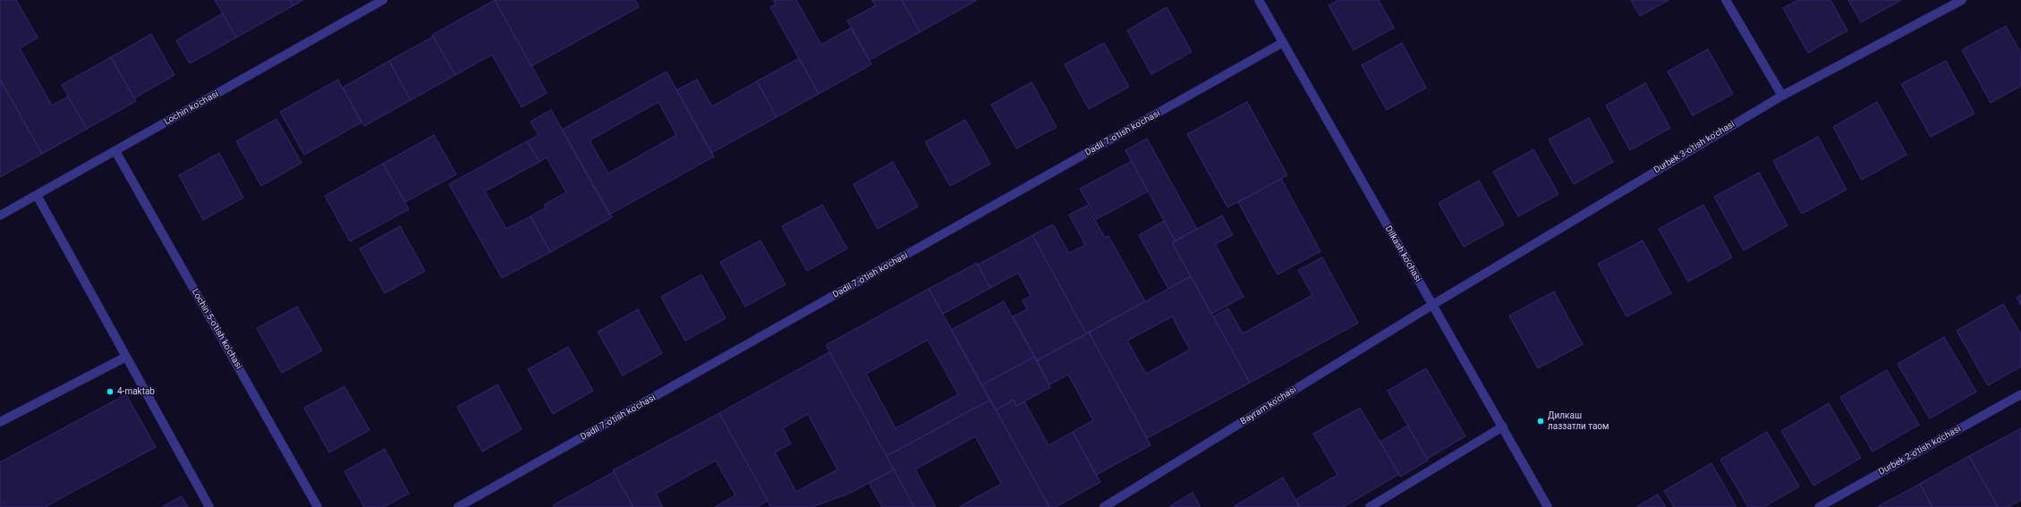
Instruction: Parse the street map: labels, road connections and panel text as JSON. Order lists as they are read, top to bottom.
{
  "streets": {
    "street": [
      "Lochin ko'chasi",
      "Dadil 7-o'tish ko'chasi",
      "Durbek 3-o'tish ko'chasi",
      "Dilkash ko'chasi",
      "Lochin 5-o'tish ko'chasi",
      "Bayram ko'chasi",
      "Durbek 2-o'tish ko'chasi"
    ]
  },
  "crossings": [
    ["Lochin ko'chasi", "Lochin 5-o'tish ko'chasi"],
    ["Dadil 7-o'tish ko'chasi", "Dilkash ko'chasi"],
    ["Durbek 3-o'tish ko'chasi", "Dilkash ko'chasi"],
    ["Durbek 3-o'tish ko'chasi", "Bayram ko'chasi"],
    ["Dilkash ko'chasi", "Bayram ko'chasi"]
  ],
  "places": ["4-maktab", "Дилкаш лаззатли таом"]
}
